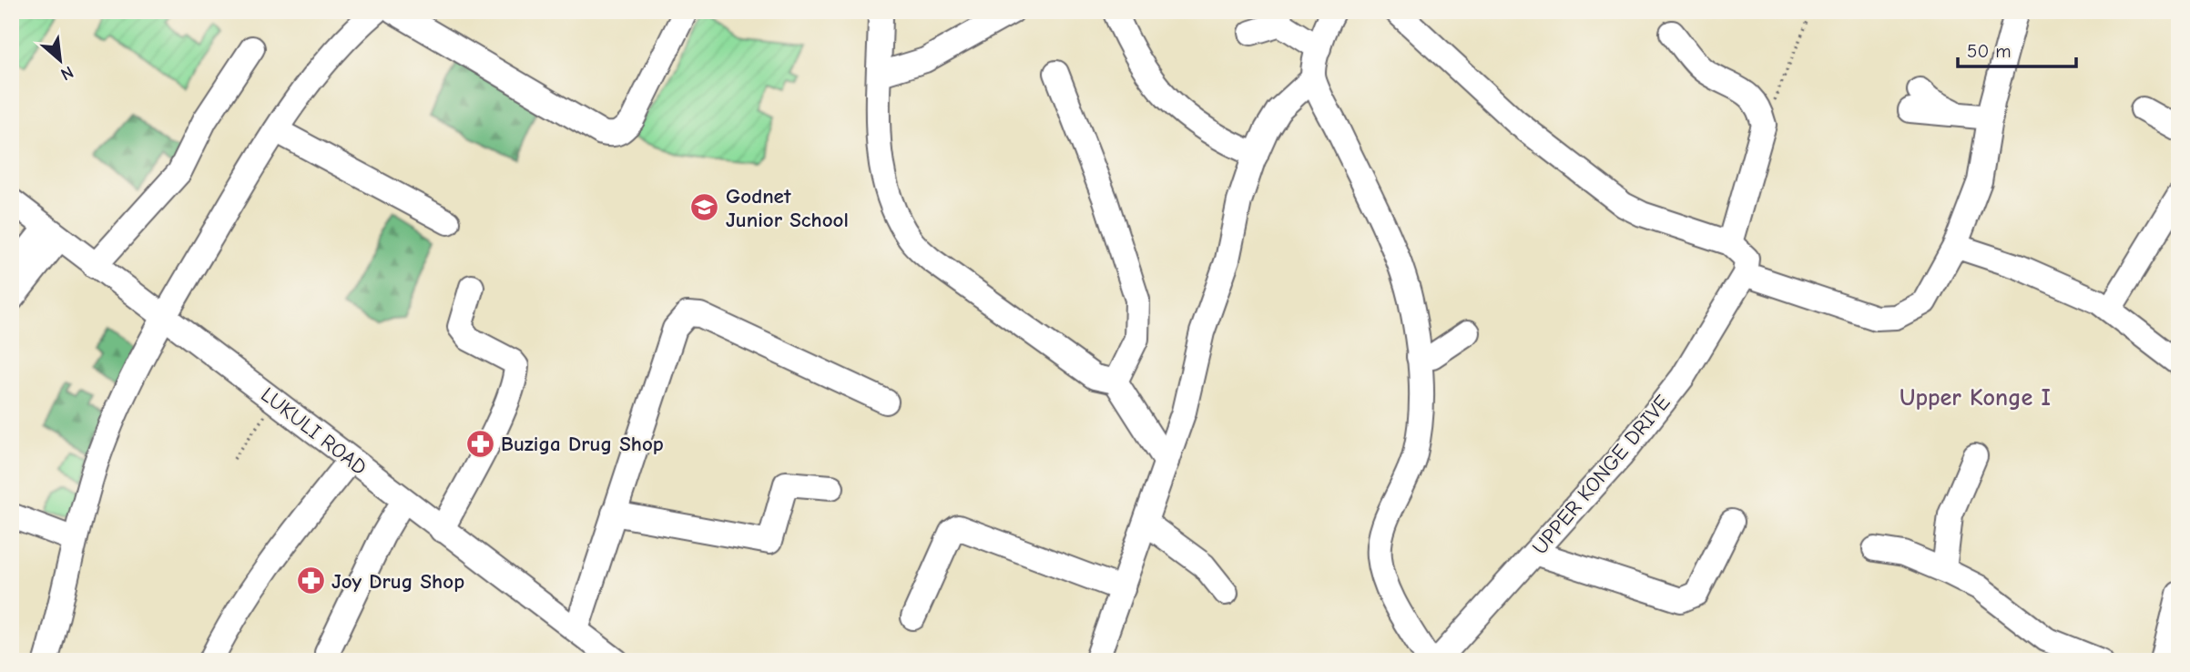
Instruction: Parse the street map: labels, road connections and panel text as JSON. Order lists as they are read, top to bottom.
{
  "streets": {
    "street": ["LUKULI ROAD", "UPPER KONGE DRIVE"]
  },
  "districts": ["Upper Konge I"],
  "places": {
    "school or university": ["Godnet Junior School"],
    "pharmacy": ["Buziga Drug Shop", "Joy Drug Shop"]
  },
  "scale_bar": "50 m",
  "north": "bottom right"
}
